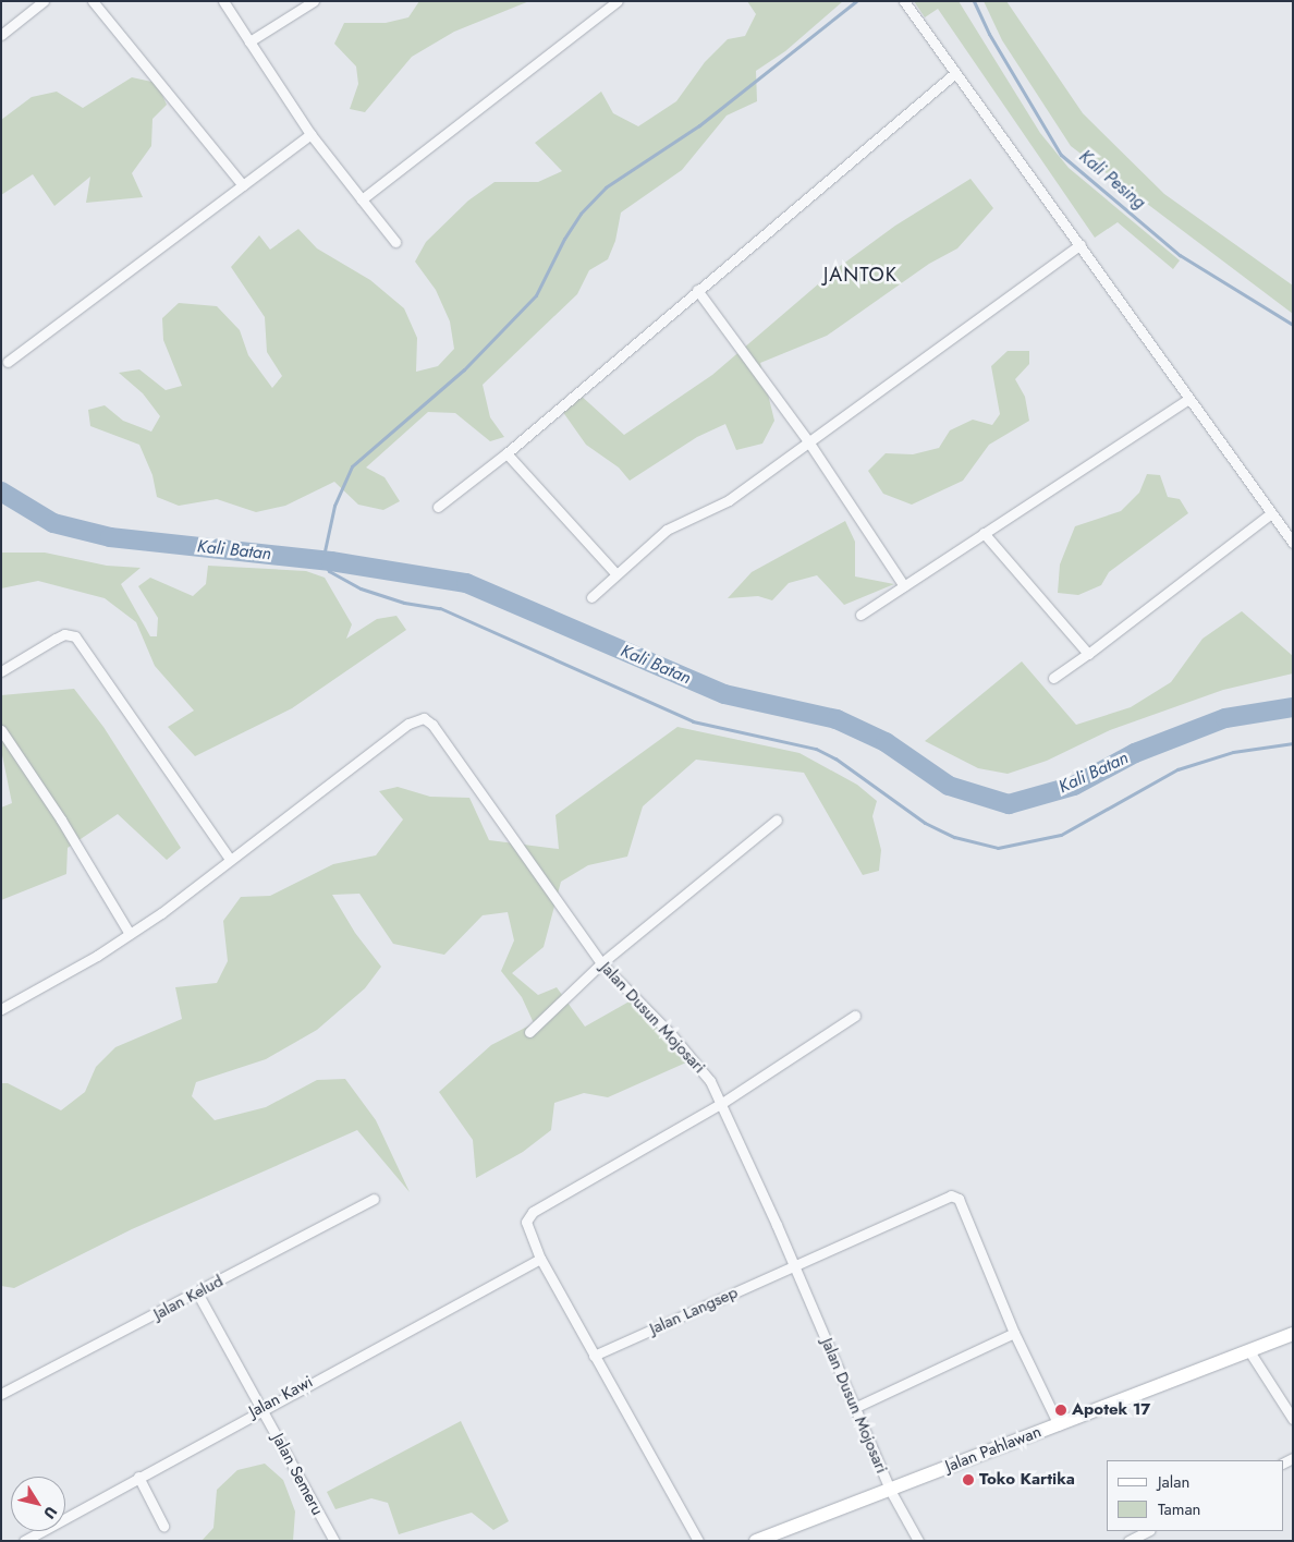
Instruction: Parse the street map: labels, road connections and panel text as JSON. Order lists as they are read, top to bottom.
{
  "streets": {
    "main road": ["Jalan Pahlawan"],
    "street": [
      "Jalan Dusun Mojosari",
      "Jalan Kelud",
      "Jalan Langsep",
      "Jalan Kawi",
      "Jalan Semeru"
    ]
  },
  "crossings": [
    ["Jalan Dusun Mojosari", "Jalan Langsep"],
    ["Jalan Dusun Mojosari", "Jalan Pahlawan"],
    ["Jalan Kelud", "Jalan Semeru"],
    ["Jalan Kawi", "Jalan Semeru"]
  ],
  "districts": ["JANTOK"],
  "water": ["Kali Pesing", "Kali Batan"],
  "places": ["Apotek 17", "Toko Kartika"],
  "legend": ["Jalan", "Taman"],
  "north": "bottom right"
}
